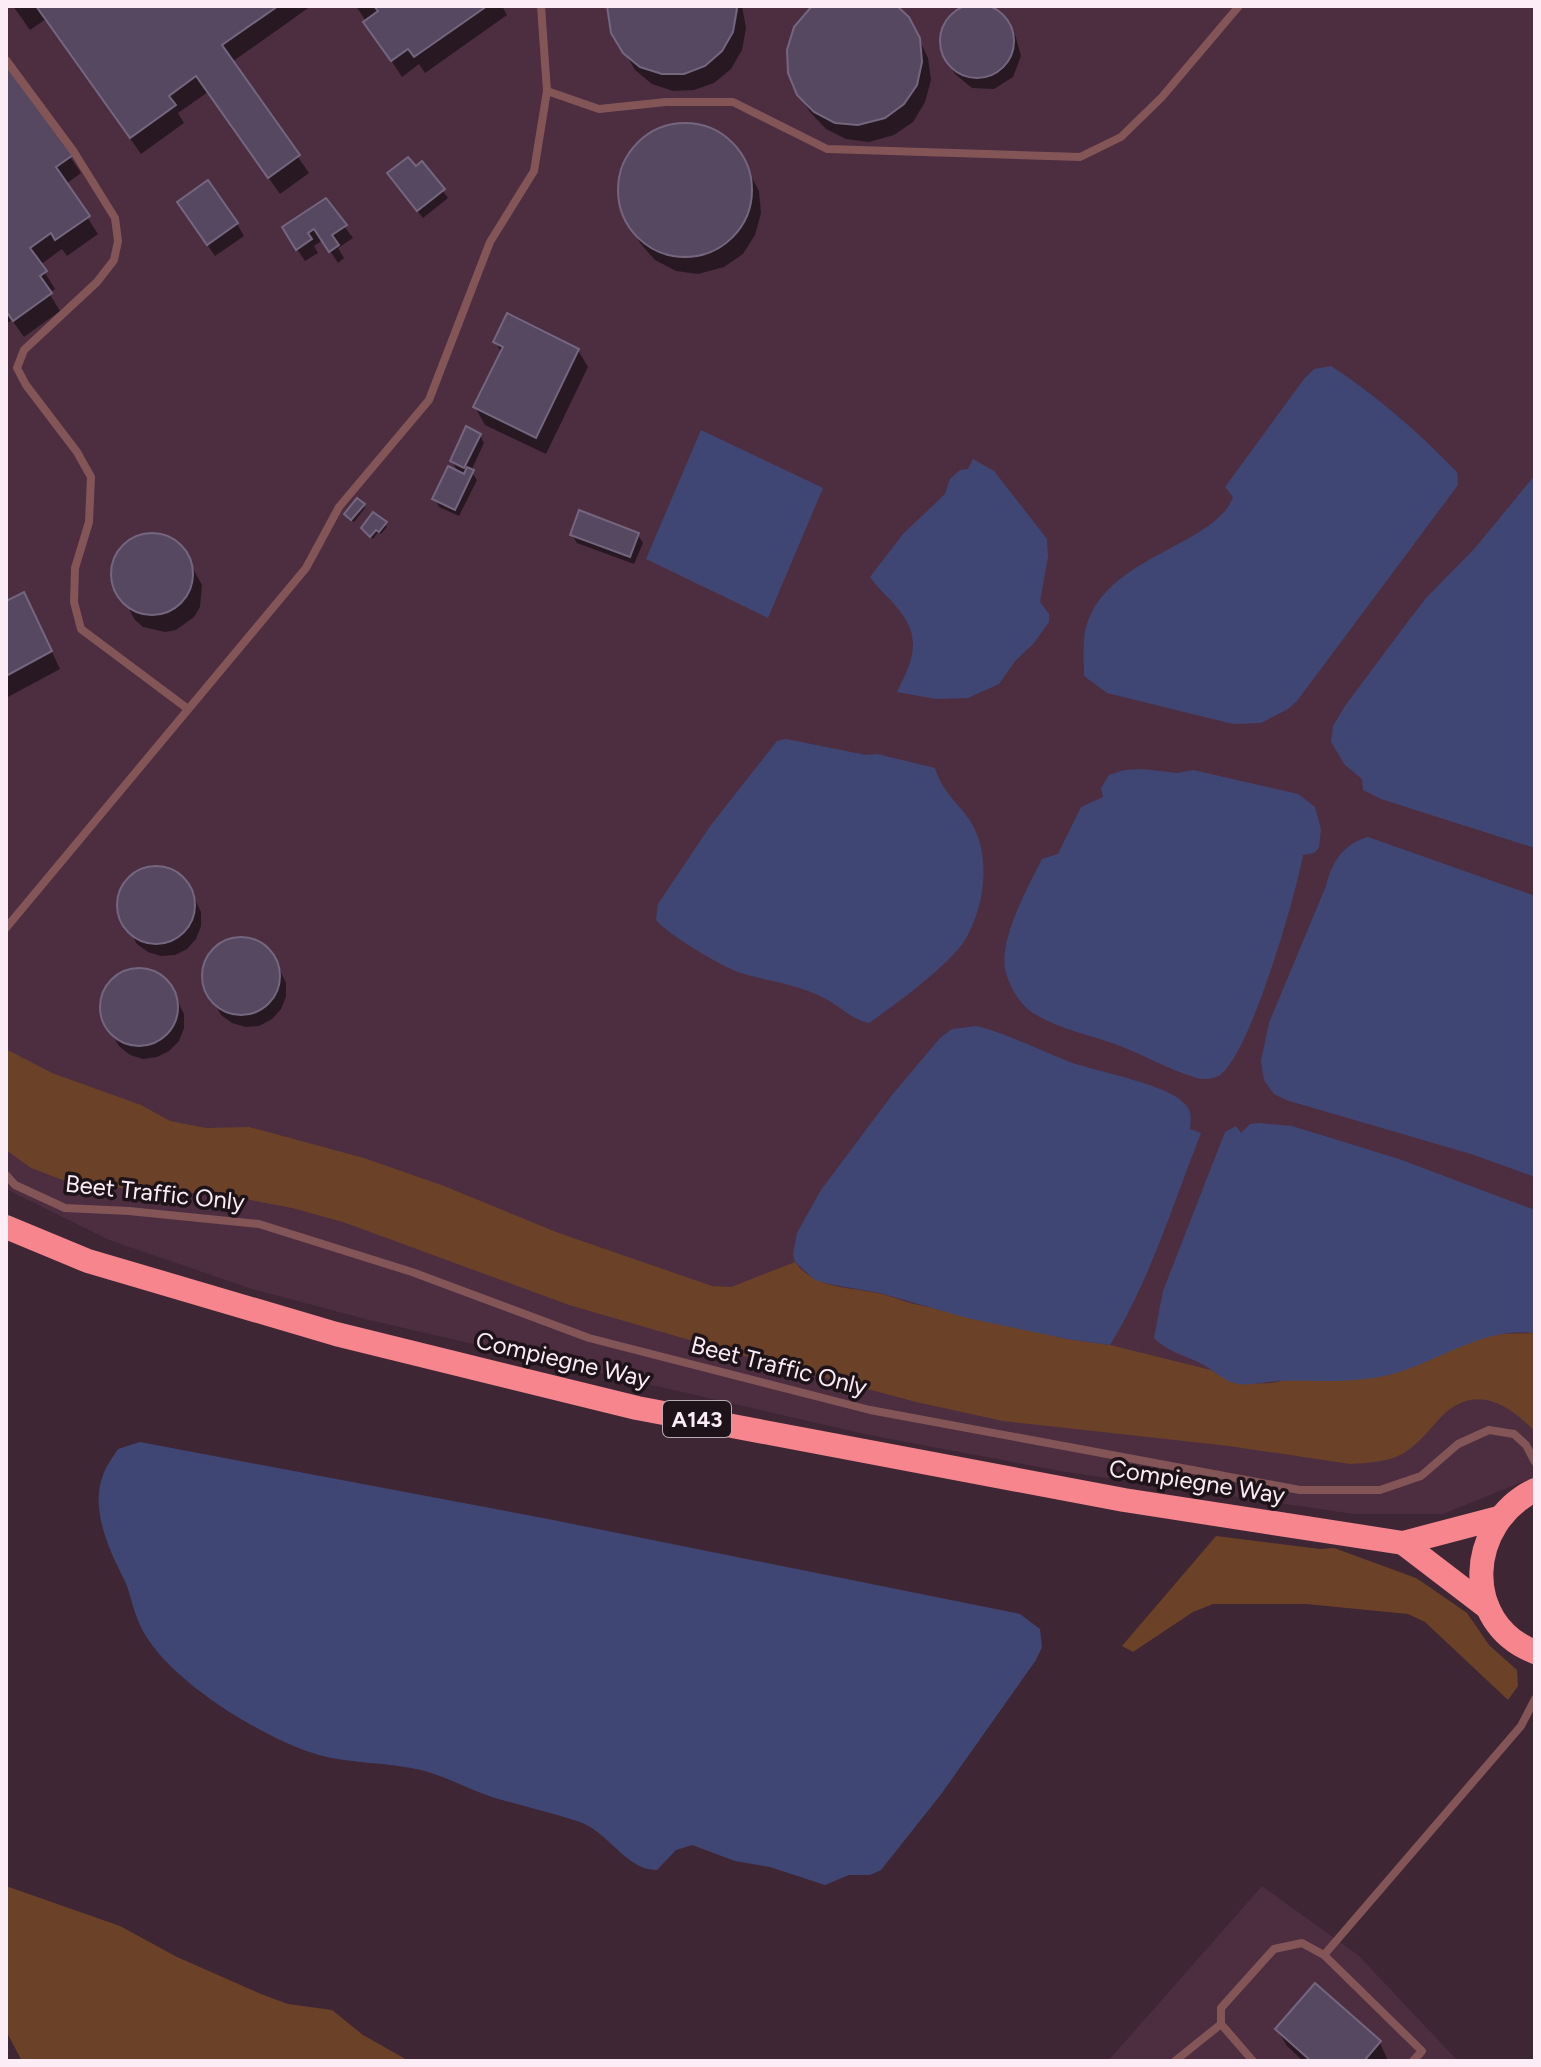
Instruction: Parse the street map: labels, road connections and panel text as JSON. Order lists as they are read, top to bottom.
{
  "streets": {
    "highway": ["Compiegne Way", "A143"],
    "lane": ["Beet Traffic Only"]
  }
}
